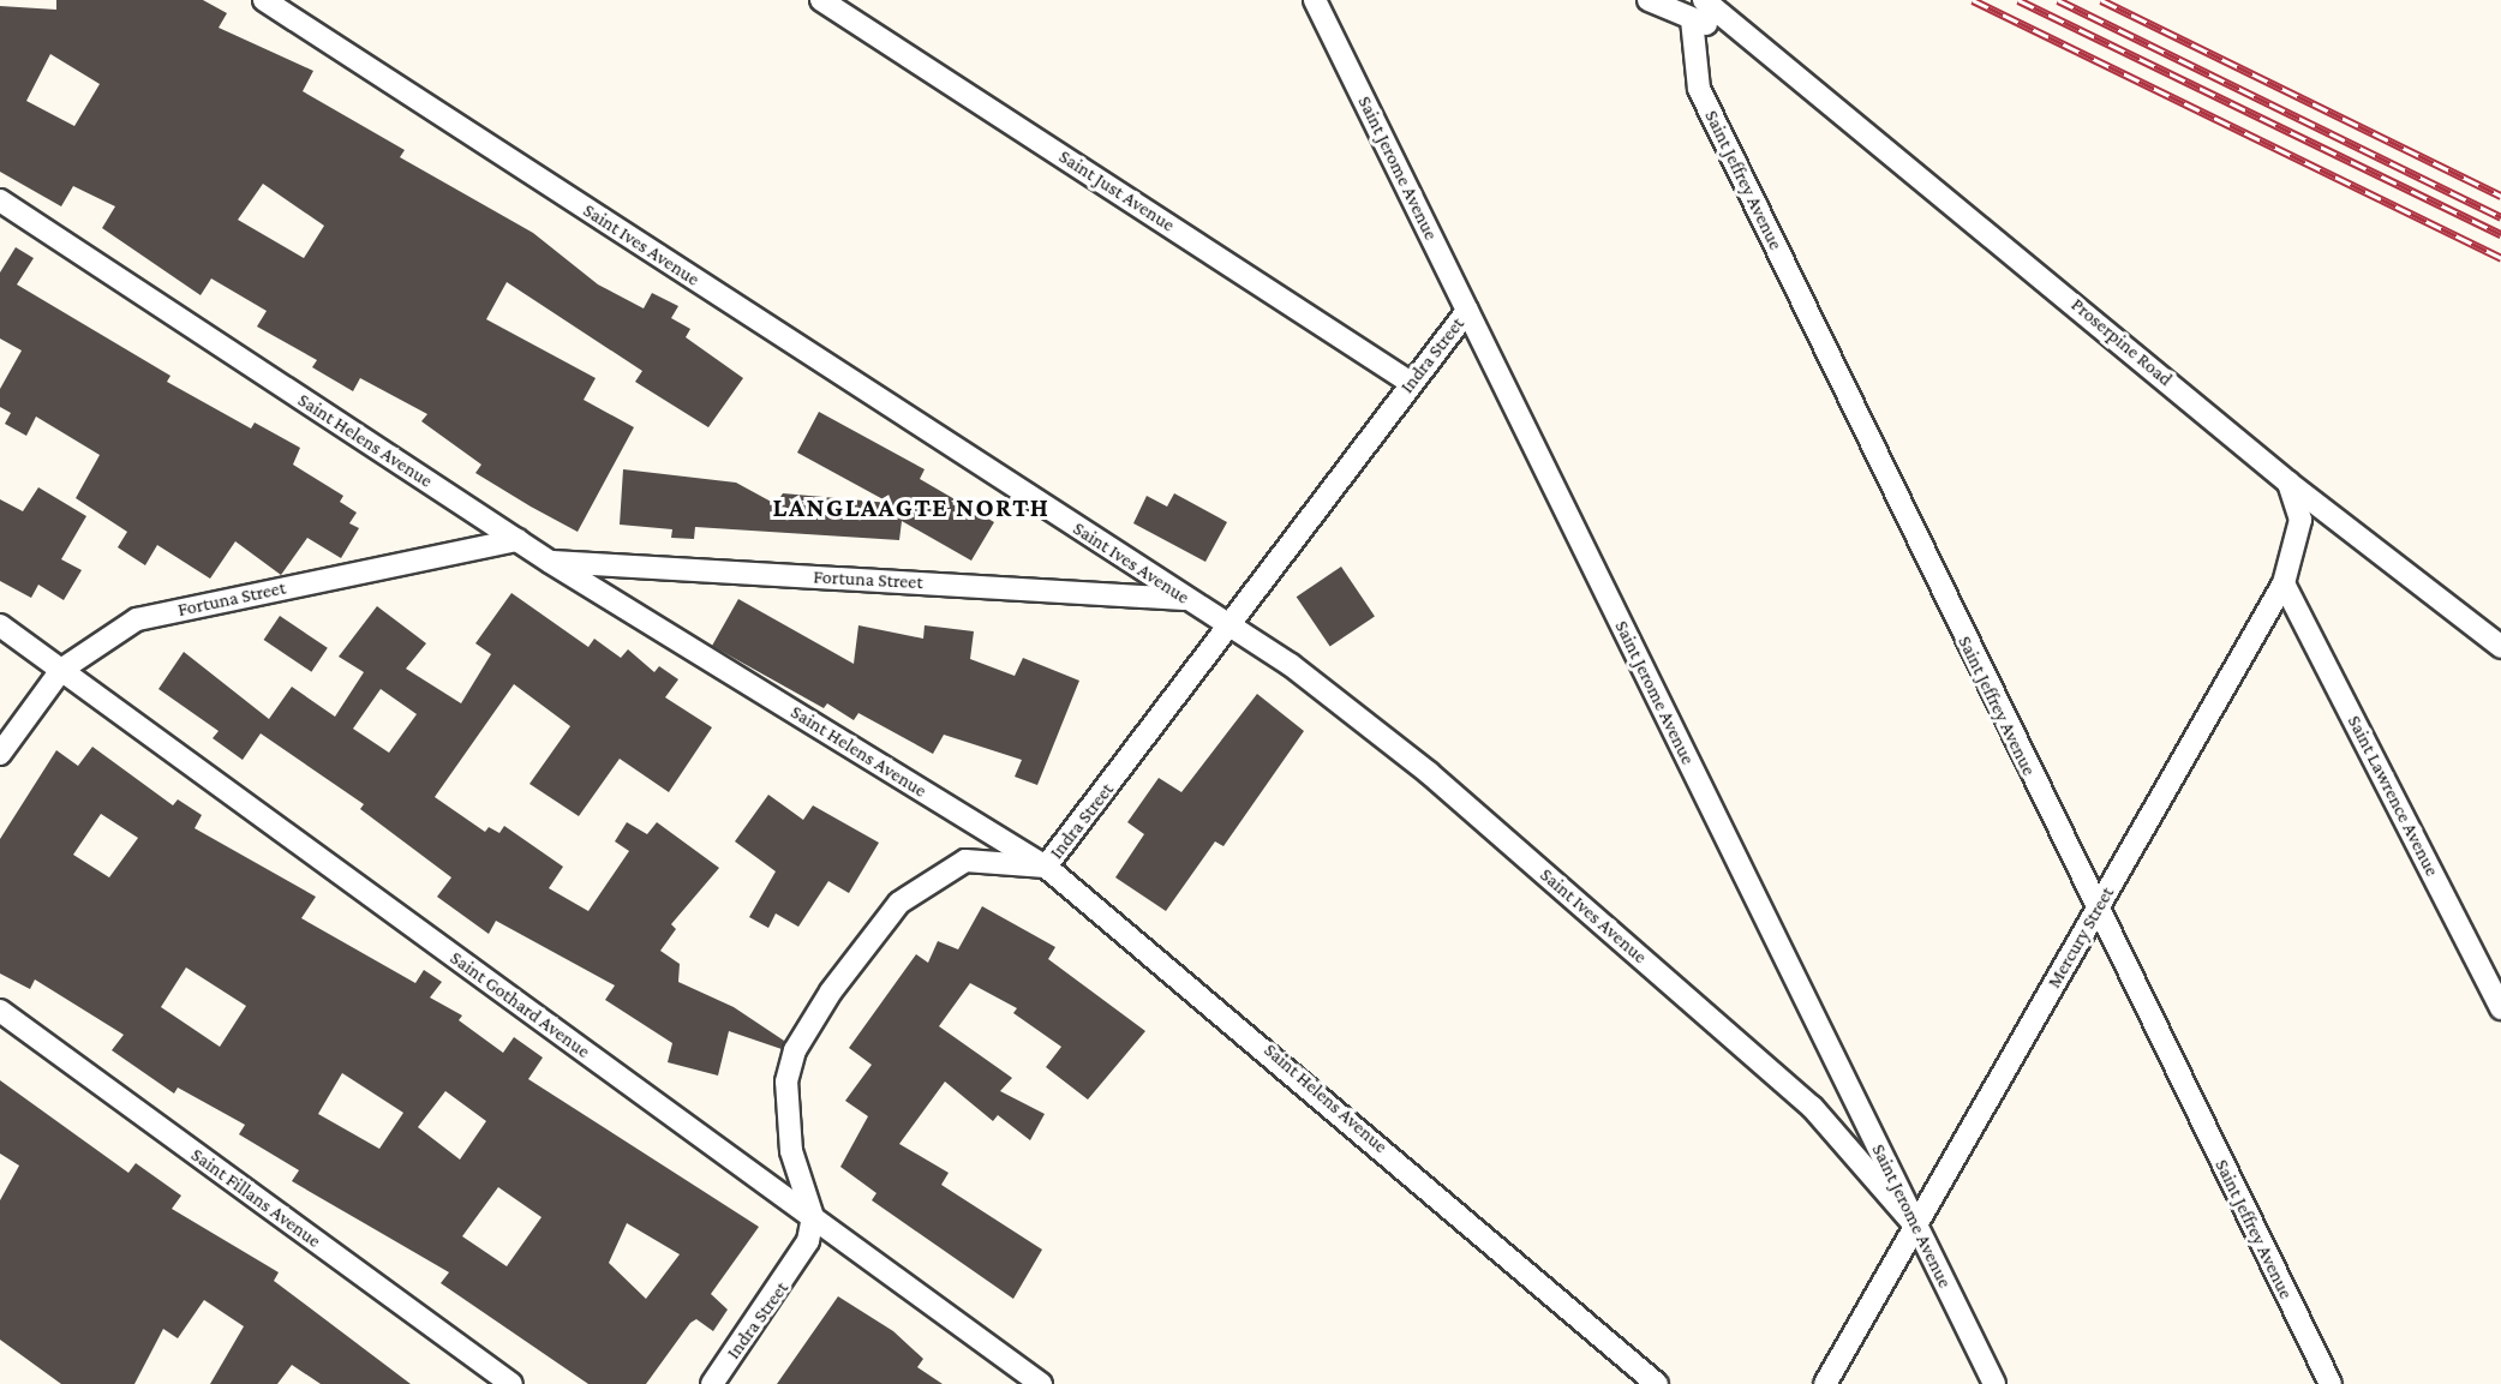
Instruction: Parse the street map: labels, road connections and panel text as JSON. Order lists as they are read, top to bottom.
{
  "streets": {
    "street": [
      "Saint Jerome Avenue",
      "Saint Jeffrey Avenue",
      "Saint Just Avenue",
      "Saint Ives Avenue",
      "Proserpine Road",
      "Indra Street",
      "Saint Helens Avenue",
      "Fortuna Street",
      "Saint Lawrence Avenue",
      "Mercury Street",
      "Saint Gothard Avenue",
      "Saint Fillans Avenue"
    ]
  },
  "crossings": [
    ["Saint Jerome Avenue", "Saint Ives Avenue"],
    ["Saint Jerome Avenue", "Indra Street"],
    ["Saint Jerome Avenue", "Mercury Street"],
    ["Saint Jeffrey Avenue", "Proserpine Road"],
    ["Saint Jeffrey Avenue", "Mercury Street"],
    ["Saint Just Avenue", "Indra Street"],
    ["Saint Ives Avenue", "Indra Street"],
    ["Saint Ives Avenue", "Fortuna Street"],
    ["Saint Ives Avenue", "Mercury Street"],
    ["Proserpine Road", "Mercury Street"],
    ["Indra Street", "Saint Helens Avenue"],
    ["Indra Street", "Saint Gothard Avenue"],
    ["Saint Helens Avenue", "Fortuna Street"],
    ["Fortuna Street", "Saint Gothard Avenue"],
    ["Saint Lawrence Avenue", "Mercury Street"]
  ],
  "districts": ["LANGLAAGTE NORTH"]
}
